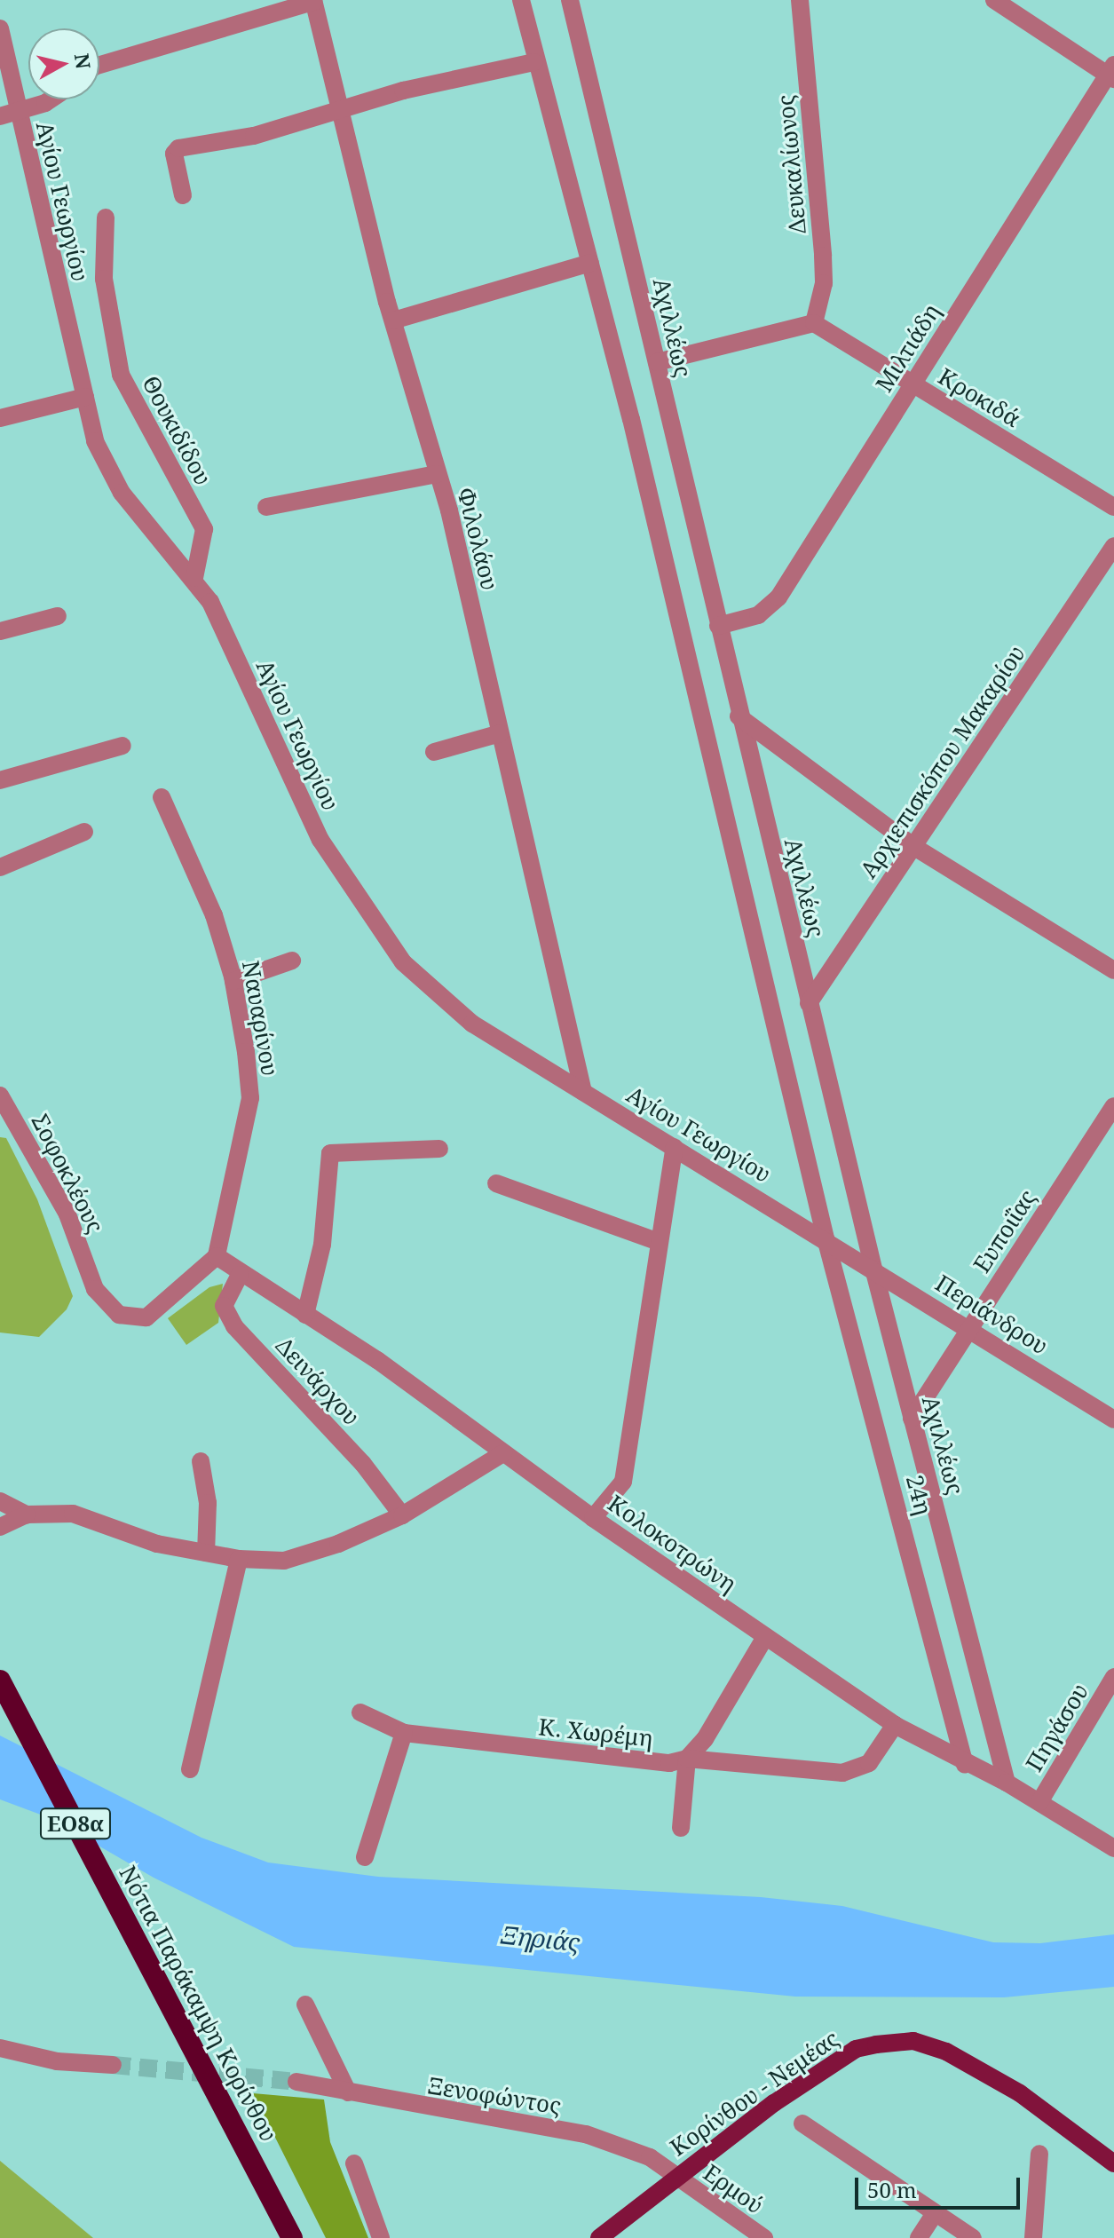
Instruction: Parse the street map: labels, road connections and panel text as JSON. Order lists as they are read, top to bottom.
{
  "streets": {
    "highway": ["ΕΟ8α", "Νότια Παράκαμψη Κορίνθου"],
    "main road": ["Κορίνθου - Νεμέας"],
    "street": [
      "Δευκαλίωνος",
      "Αγίου Γεωργίου",
      "Αχιλλέως",
      "Μιλτιάδη",
      "Κροκιδά",
      "Θουκιδίδου",
      "Φιλολάου",
      "Αρχιεπισκόπου Μακαρίου",
      "Ναυαρίνου",
      "Σοφοκλέους",
      "Ευποιΐας",
      "Περιάνδρου",
      "Δεινάρχου",
      "24η",
      "Κολοκοτρώνη",
      "Πηγάσου",
      "Κ. Χωρέμη",
      "Ξενοφώντος",
      "Ερμού"
    ]
  },
  "crossings": [
    ["Δευκαλίωνος", "Κροκιδά"],
    ["Αγίου Γεωργίου", "Θουκιδίδου"],
    ["Αγίου Γεωργίου", "Φιλολάου"],
    ["Αγίου Γεωργίου", "Περιάνδρου"],
    ["Αγίου Γεωργίου", "24η"],
    ["Αχιλλέως", "Μιλτιάδη"],
    ["Αχιλλέως", "Αρχιεπισκόπου Μακαρίου"],
    ["Αχιλλέως", "Ευποιΐας"],
    ["Αχιλλέως", "Περιάνδρου"],
    ["Αχιλλέως", "Κολοκοτρώνη"],
    ["Μιλτιάδη", "Κροκιδά"],
    ["Ναυαρίνου", "Σοφοκλέους"],
    ["Ναυαρίνου", "Κολοκοτρώνη"],
    ["Σοφοκλέους", "Κολοκοτρώνη"],
    ["Ευποιΐας", "Περιάνδρου"],
    ["Δεινάρχου", "Κολοκοτρώνη"],
    ["24η", "Κολοκοτρώνη"],
    ["Κολοκοτρώνη", "Πηγάσου"],
    ["Κολοκοτρώνη", "Κ. Χωρέμη"],
    ["Κορίνθου - Νεμέας", "Ξενοφώντος"],
    ["Κορίνθου - Νεμέας", "Ερμού"],
    ["Ξενοφώντος", "Ερμού"]
  ],
  "water": ["Ξηριάς"],
  "scale_bar": "50 m",
  "north": "right"
}
